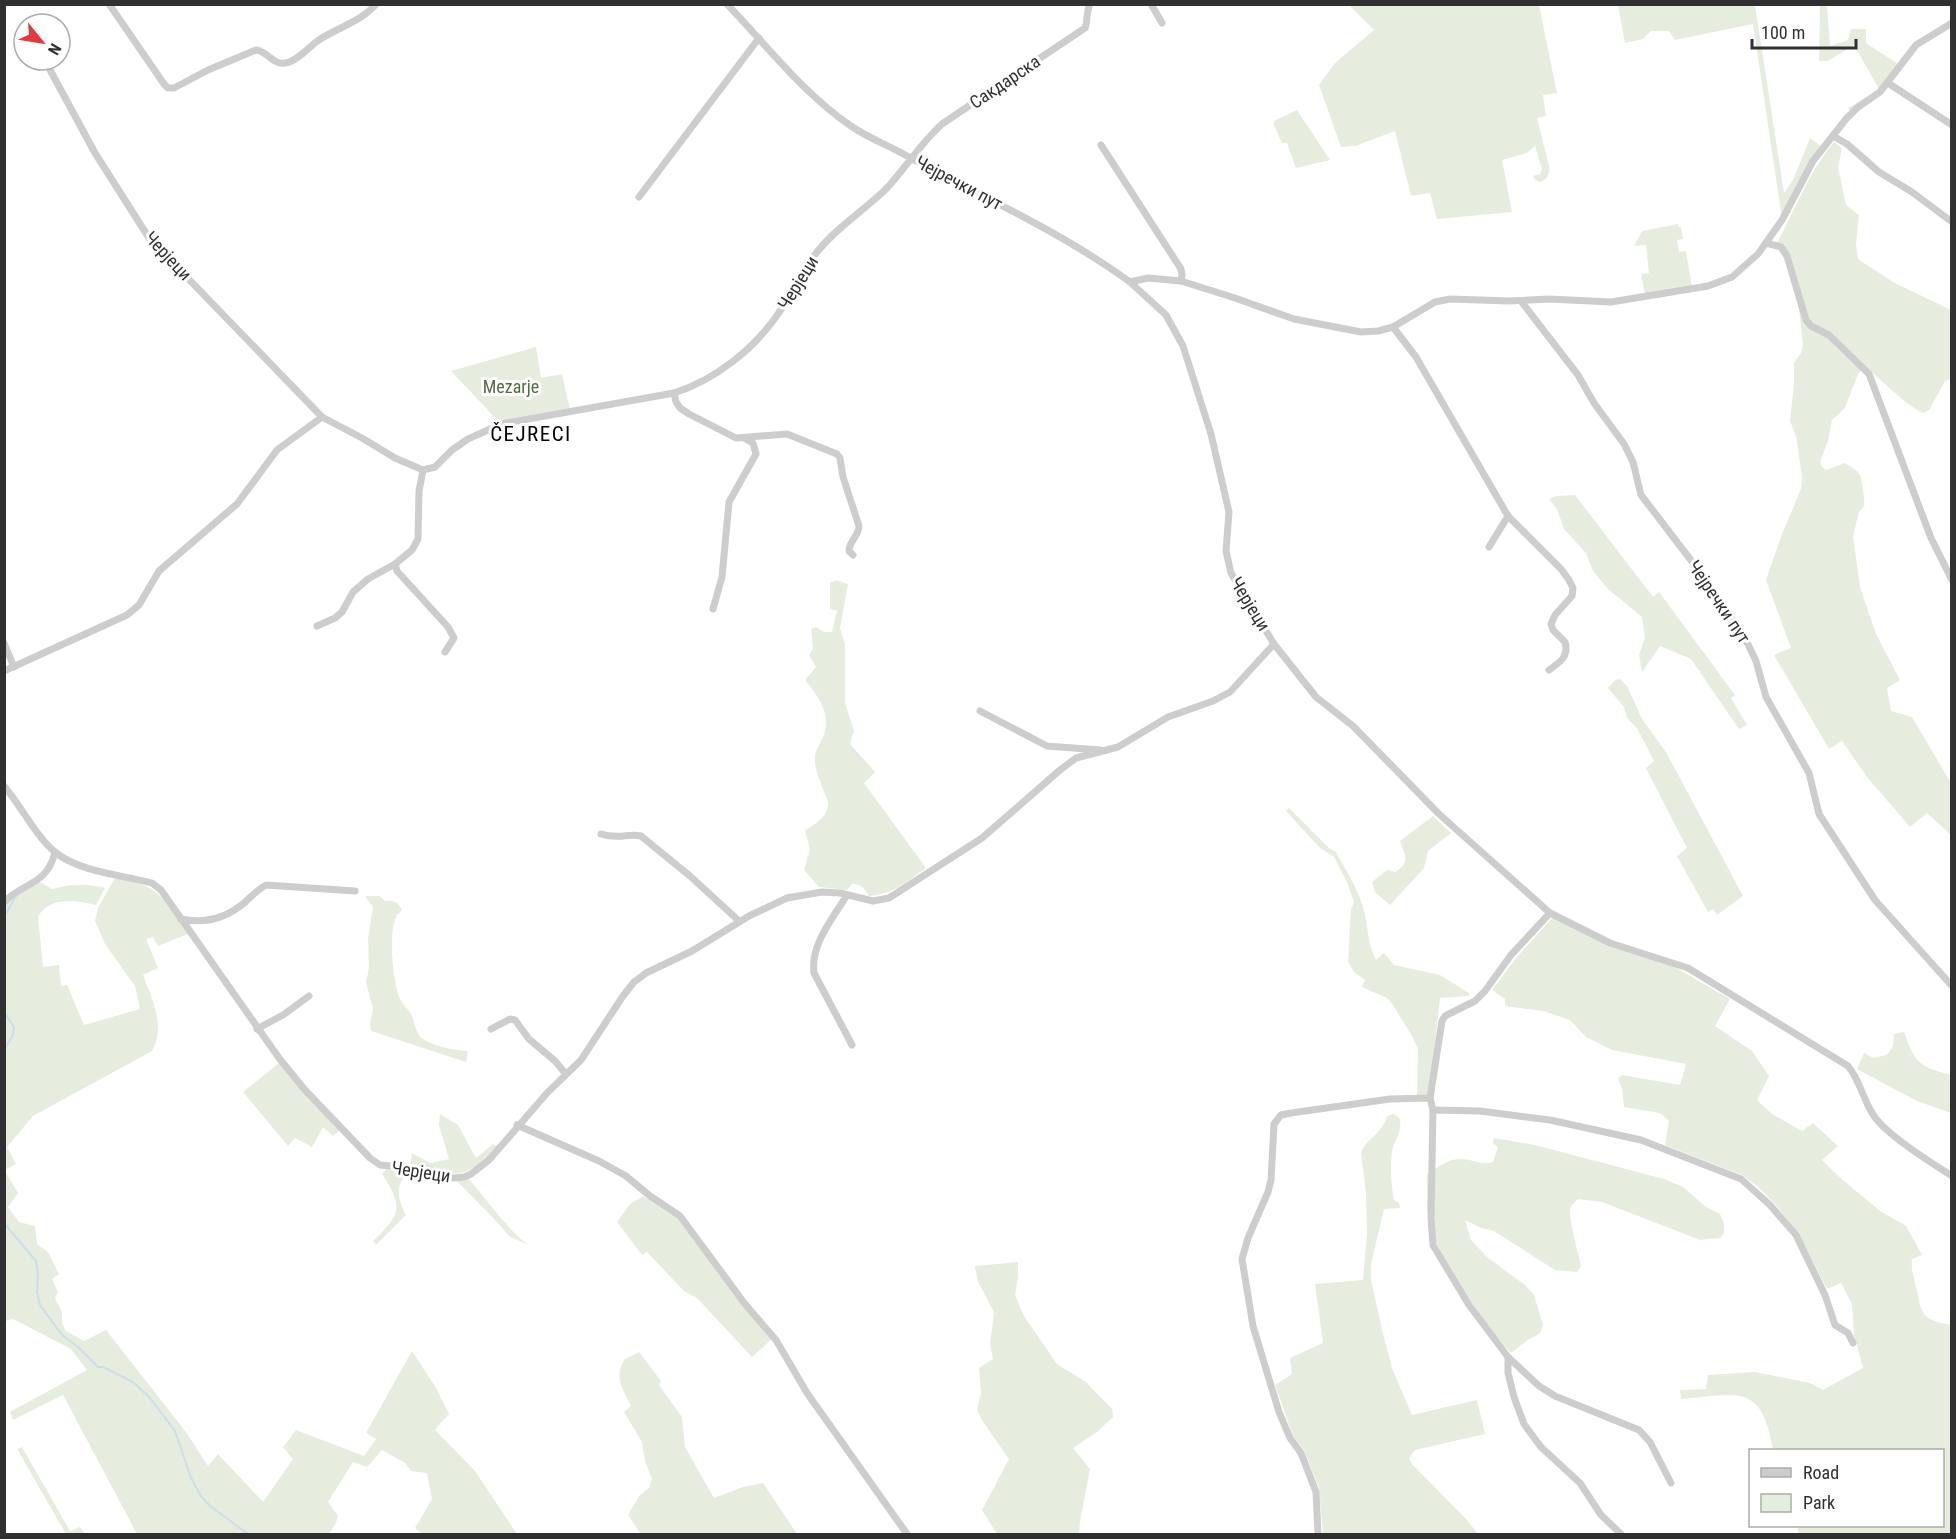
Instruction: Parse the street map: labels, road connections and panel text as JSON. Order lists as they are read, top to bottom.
{
  "streets": {
    "street": ["Сакдарска", "Чејречки пут", "Черјеци"]
  },
  "crossings": [
    ["Сакдарска", "Чејречки пут"],
    ["Сакдарска", "Черјеци"],
    ["Чејречки пут", "Черјеци"]
  ],
  "districts": ["ČEJRECI"],
  "parks": ["Mezarje"],
  "legend": ["Road", "Park"],
  "scale_bar": "100 m",
  "north": "bottom right"
}
